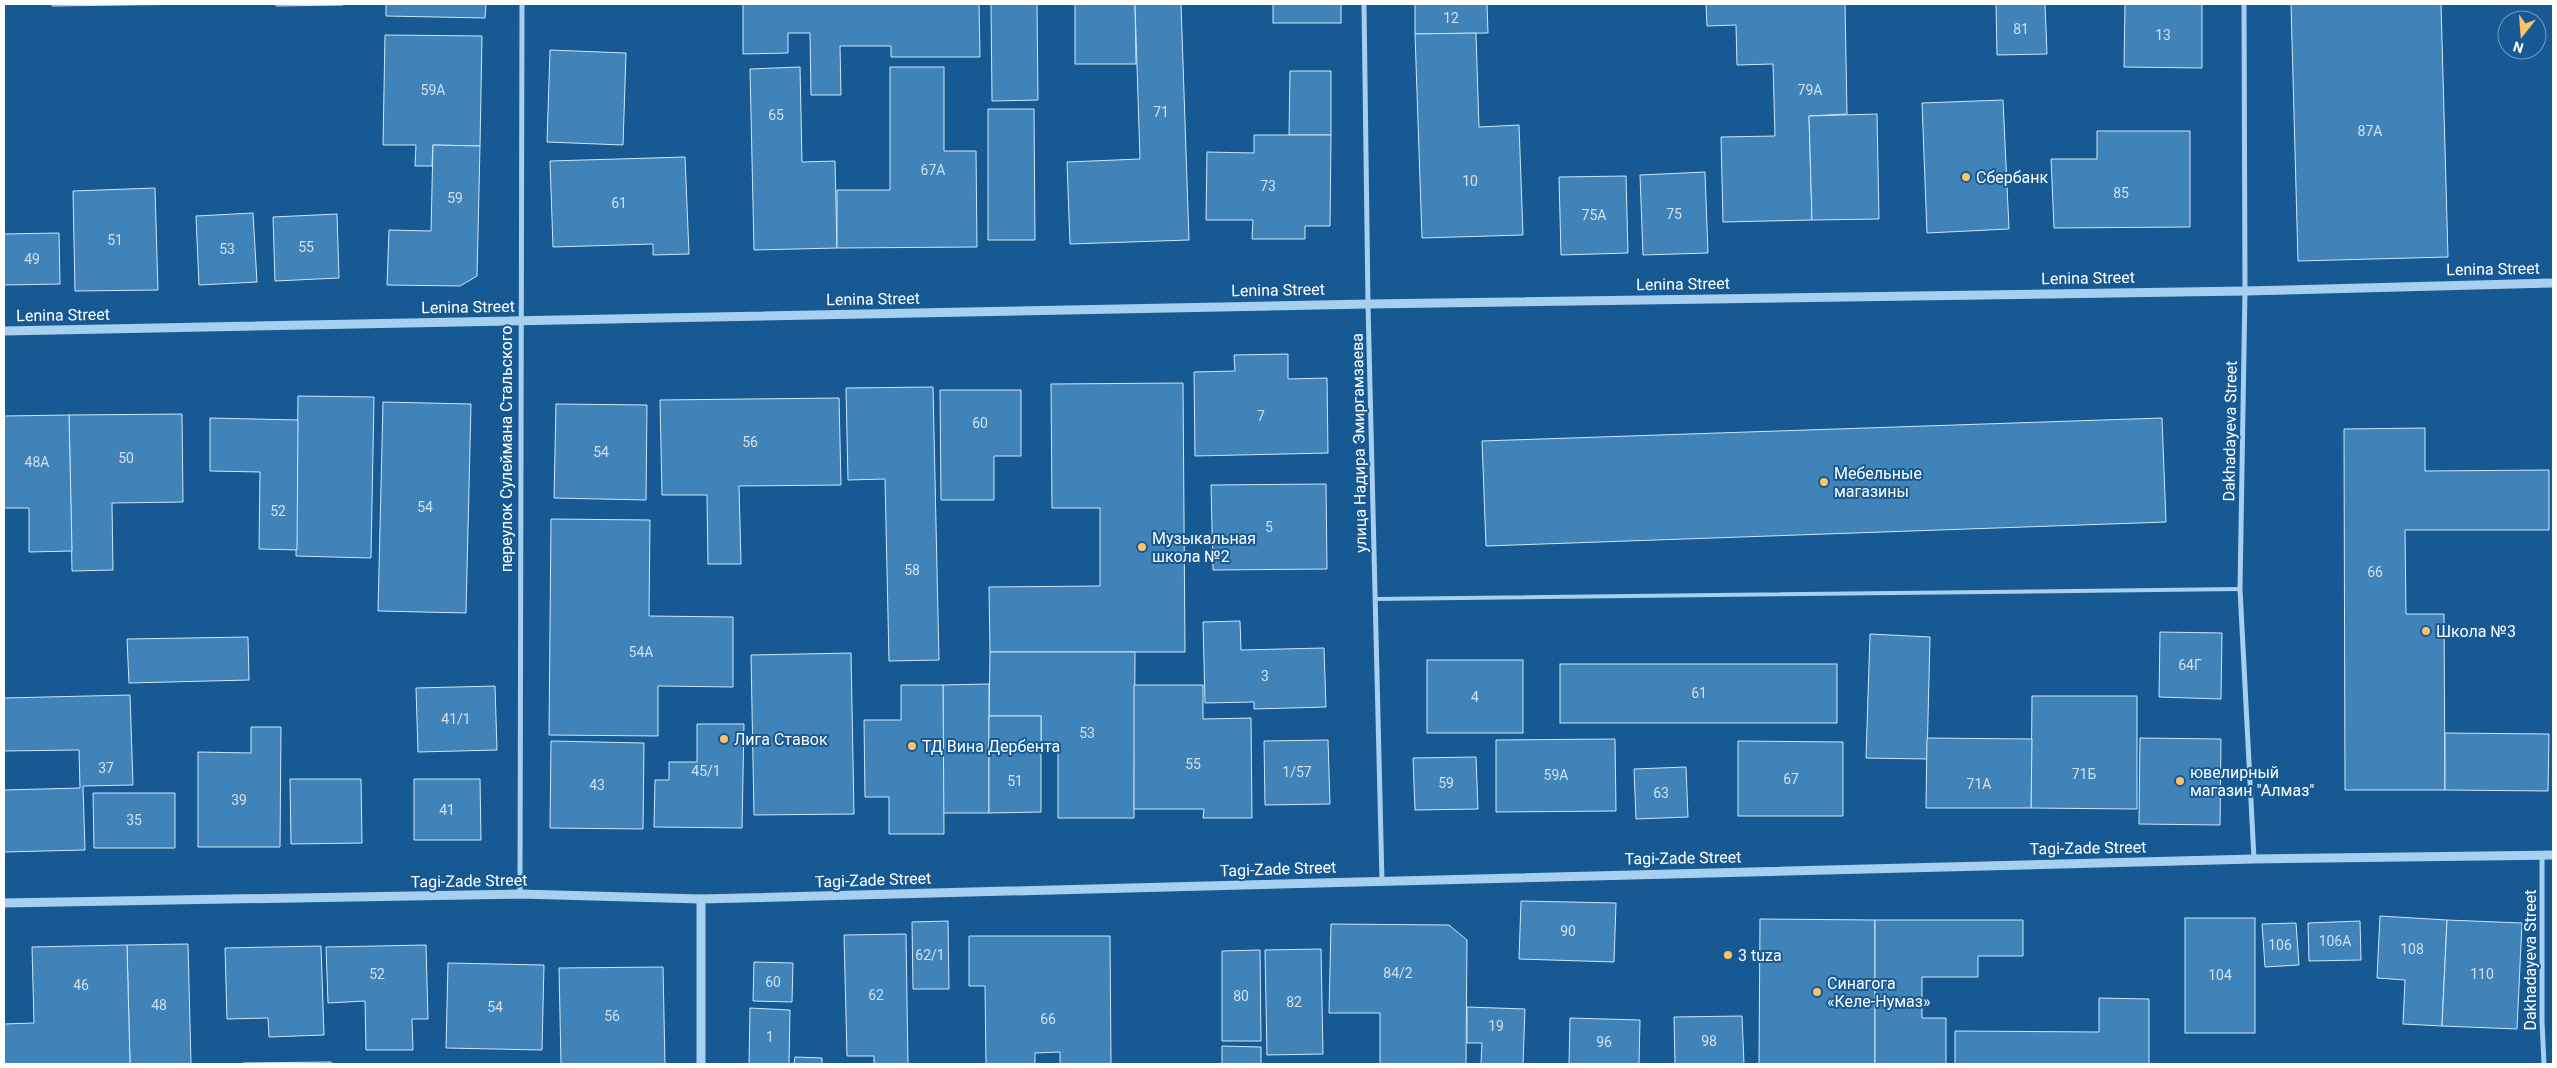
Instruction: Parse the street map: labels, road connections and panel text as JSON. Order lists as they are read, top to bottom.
{
  "streets": {
    "street": [
      "Lenina Street",
      "Dakhadayeva Street",
      "улица Надира Эмиргамзаева",
      "переулок Сулеймана Стальского",
      "Tagi-Zade Street"
    ]
  },
  "crossings": [
    ["Lenina Street", "Dakhadayeva Street"],
    ["Lenina Street", "улица Надира Эмиргамзаева"],
    ["Lenina Street", "переулок Сулеймана Стальского"],
    ["Dakhadayeva Street", "Tagi-Zade Street"],
    ["улица Надира Эмиргамзаева", "Tagi-Zade Street"],
    ["переулок Сулеймана Стальского", "Tagi-Zade Street"]
  ],
  "places": [
    "Сбербанк",
    "Мебельные магазины",
    "Музыкальная школа №2",
    "Школа №3",
    "Лига Ставок",
    "ТД Вина Дербента",
    "ювелирный магазин \"Алмаз\"",
    "3 tuza",
    "Синагога «Келе-Нумаз»"
  ],
  "house_numbers": [
    "12",
    "81",
    "13",
    "59А",
    "79А",
    "71",
    "65",
    "87А",
    "67А",
    "10",
    "73",
    "85",
    "59",
    "61",
    "75",
    "75А",
    "51",
    "55",
    "53",
    "49",
    "7",
    "60",
    "56",
    "54",
    "50",
    "48А",
    "54",
    "52",
    "5",
    "58",
    "66",
    "54А",
    "64Г",
    "3",
    "61",
    "4",
    "41/1",
    "53",
    "55",
    "37",
    "45/1",
    "1/57",
    "71Б",
    "59А",
    "67",
    "51",
    "59",
    "71А",
    "43",
    "63",
    "39",
    "41",
    "35",
    "90",
    "106А",
    "106",
    "108",
    "62/1",
    "84/2",
    "52",
    "110",
    "104",
    "60",
    "46",
    "62",
    "80",
    "82",
    "48",
    "54",
    "56",
    "66",
    "19",
    "1",
    "98",
    "96"
  ],
  "north": "bottom"
}
